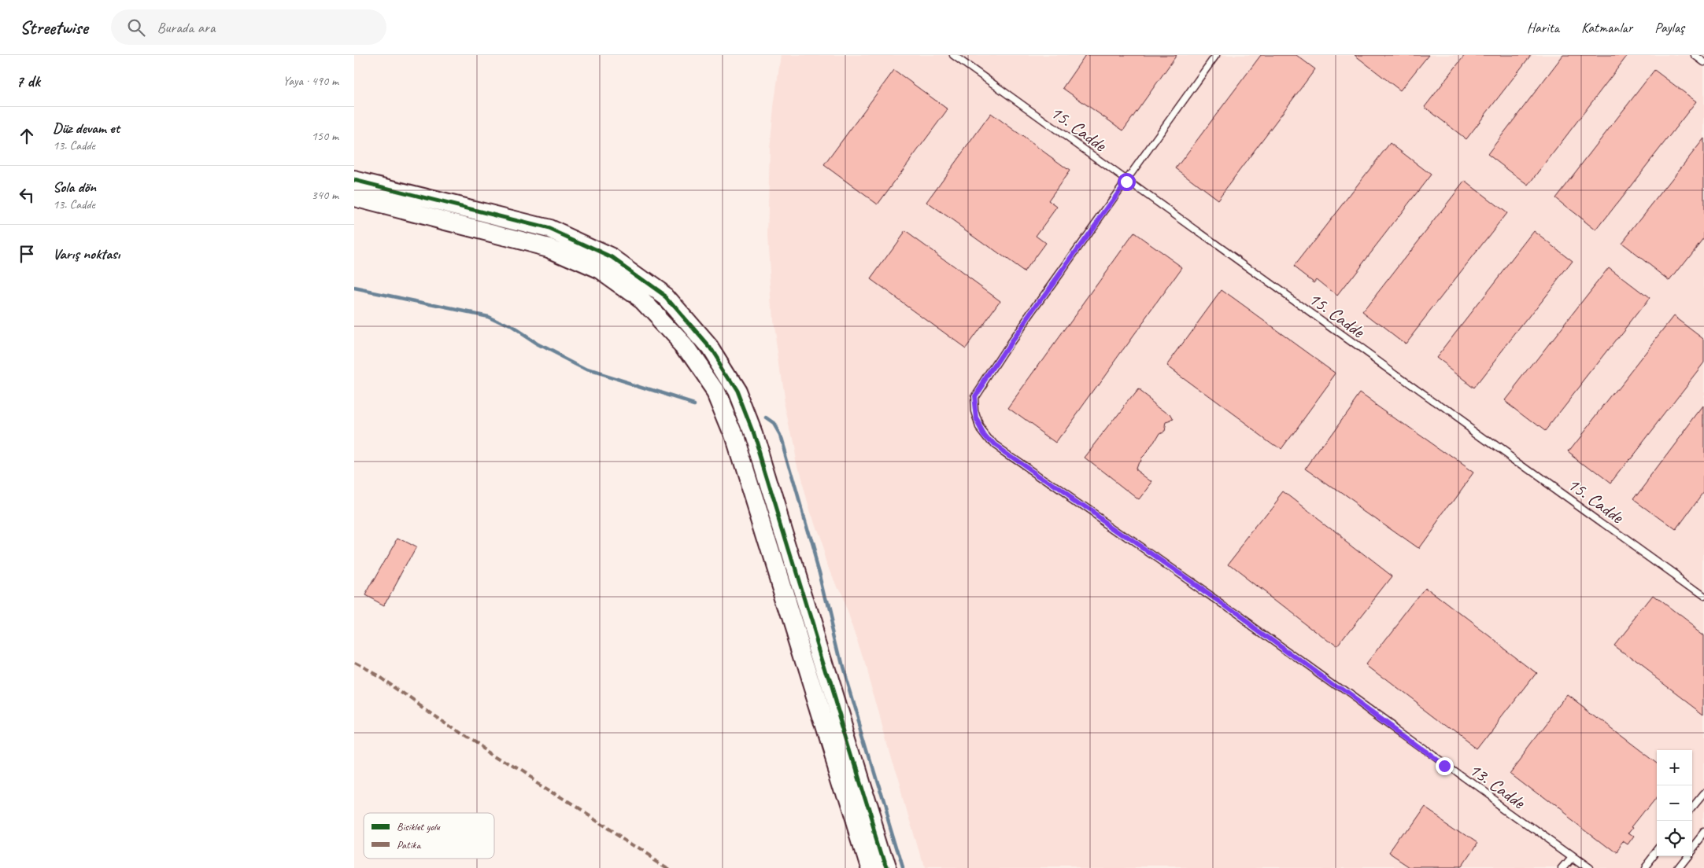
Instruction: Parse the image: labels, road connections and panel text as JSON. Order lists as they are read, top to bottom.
{
  "streets": {
    "lane": ["15. Cadde", "13. Cadde"]
  },
  "crossings": [
    ["15. Cadde", "13. Cadde"]
  ],
  "legend": ["Bisiklet yolu", "Patika"],
  "page": {
    "header": "Streetwise",
    "search": "Burada ara",
    "nav": ["Harita", "Katmanlar", "Paylaş"],
    "heading": ["7 dk", "Yaya · 490 m"],
    "list": [
      ["Düz devam et", "13. Cadde", "150 m"],
      ["Sola dön", "13. Cadde", "340 m"],
      "Varış noktası"
    ],
    "map_buttons": ["+", "−"]
  }
}
